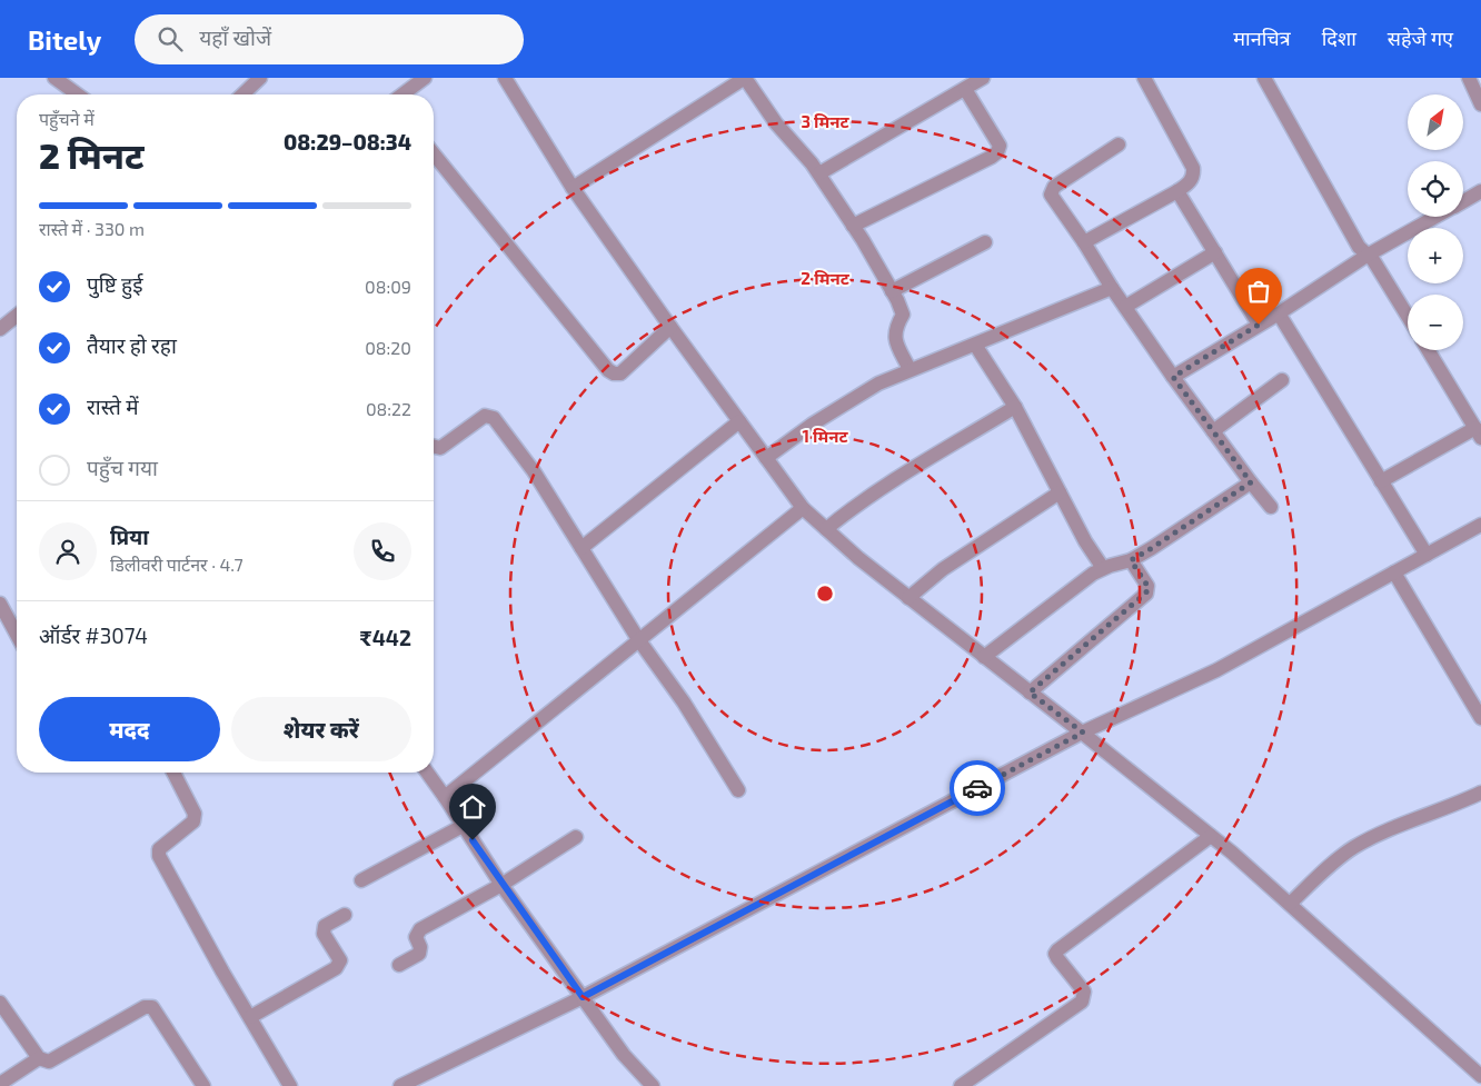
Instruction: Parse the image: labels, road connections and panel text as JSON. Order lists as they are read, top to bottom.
{
  "north": "top right",
  "page": {
    "header": "Bitely",
    "search": "यहाँ खोजें",
    "nav": ["मानचित्र", "दिशा", "सहेजे गए"],
    "map_buttons": ["+", "−"],
    "heading": ["2 मिनट", "पहुँचने में", "08:29–08:34"],
    "panel": [
      "प्रिया",
      "डिलीवरी पार्टनर · 4.7",
      "ऑर्डर #3074",
      "₹442"
    ],
    "bar": "रास्ते में · 330 m",
    "list": [
      ["पुष्टि हुई", "08:09"],
      ["तैयार हो रहा", "08:20"],
      ["रास्ते में", "08:22"],
      "पहुँच गया"
    ],
    "buttons": ["मदद", "शेयर करें"]
  },
  "rings": ["3 मिनट", "2 मिनट", "1 मिनट"]
}
